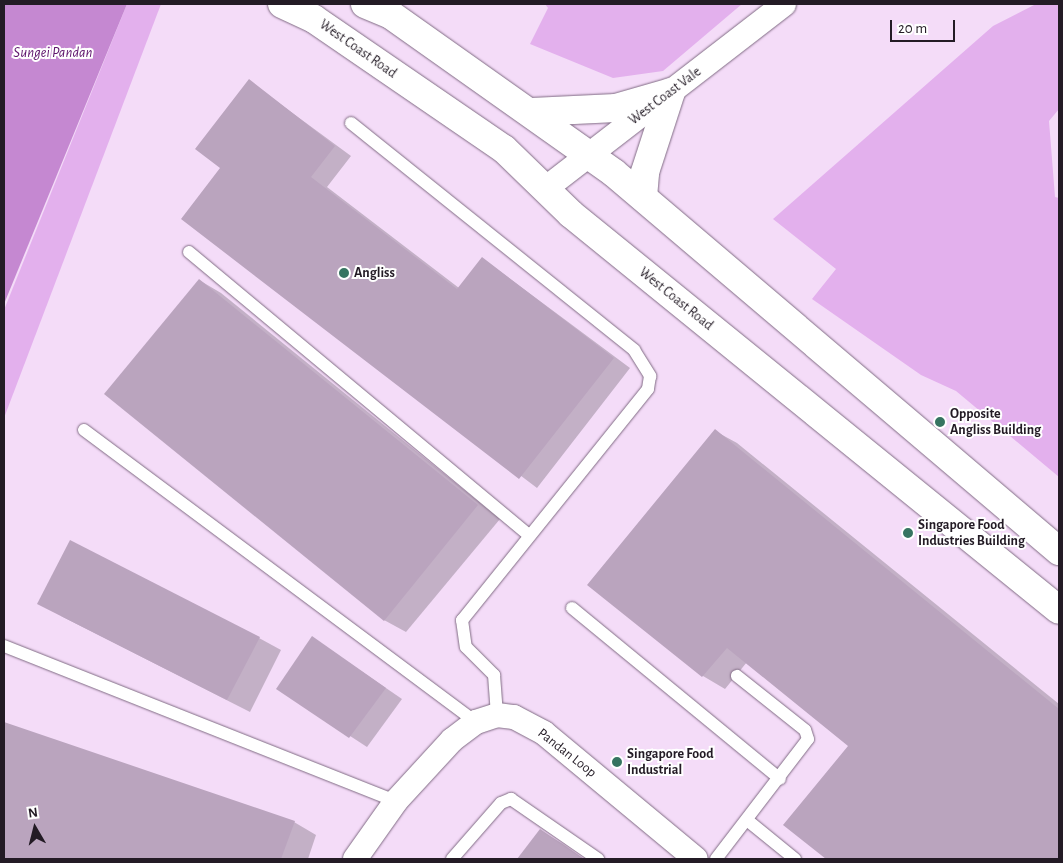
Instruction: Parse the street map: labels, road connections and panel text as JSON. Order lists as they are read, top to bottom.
{
  "streets": {
    "main road": ["West Coast Road"],
    "street": ["West Coast Vale", "Pandan Loop"]
  },
  "crossings": [
    ["West Coast Road", "West Coast Vale"]
  ],
  "water": ["Sungei Pandan"],
  "places": [
    "Angliss",
    "Opposite Angliss Building",
    "Singapore Food Industries Building",
    "Singapore Food Industrial"
  ],
  "scale_bar": "20 m",
  "north": "top"
}
